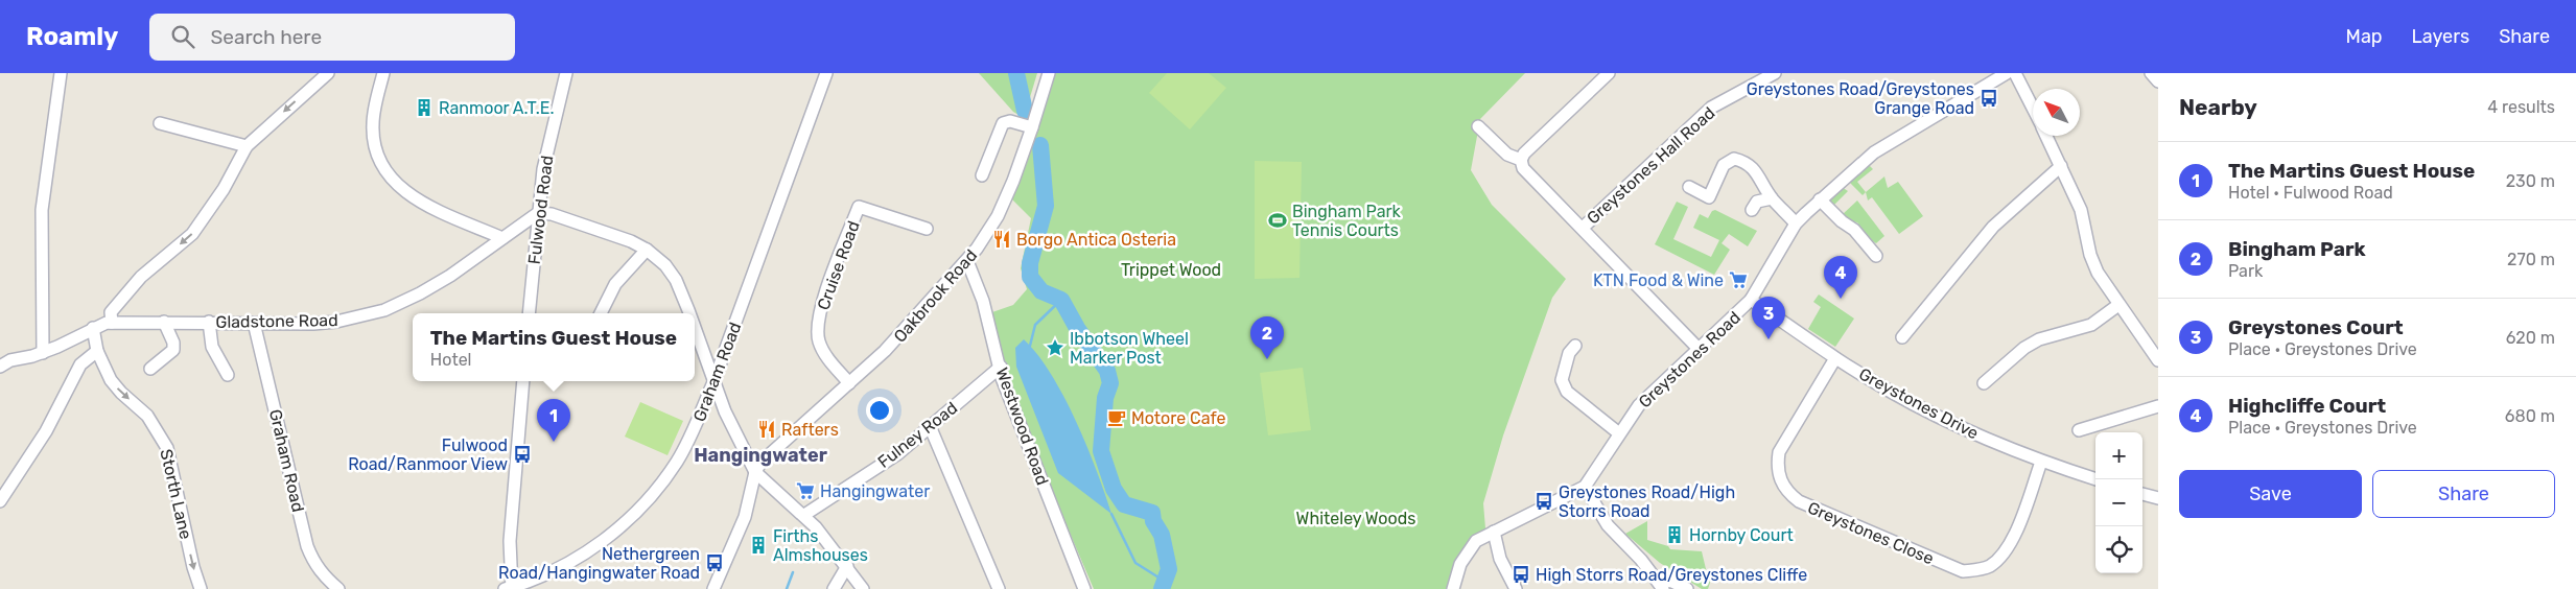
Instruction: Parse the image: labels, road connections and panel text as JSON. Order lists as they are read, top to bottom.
{
  "streets": {
    "street": [
      "Greystones Hall Road",
      "Fulwood Road",
      "Cruise Road",
      "Oakbrook Road",
      "Gladstone Road",
      "Greystones Road",
      "Graham Road",
      "Greystones Drive",
      "Westwood Road",
      "Fulney Road",
      "Storth Lane",
      "Greystones Close"
    ]
  },
  "crossings": [
    ["Fulwood Road", "Gladstone Road"],
    ["Cruise Road", "Oakbrook Road"],
    ["Oakbrook Road", "Westwood Road"],
    ["Gladstone Road", "Graham Road"],
    ["Gladstone Road", "Storth Lane"],
    ["Greystones Road", "Greystones Drive"],
    ["Greystones Drive", "Greystones Close"],
    ["Westwood Road", "Fulney Road"]
  ],
  "one_way": ["Storth Lane"],
  "districts": ["Hangingwater"],
  "parks": ["Trippet Wood", "Whiteley Woods"],
  "places": {
    "bus stop": [
      "Greystones Road/Greystones Grange Road",
      "Fulwood Road/Ranmoor View",
      "Greystones Road/High Storrs Road",
      "Nethergreen Road/Hangingwater Road",
      "High Storrs Road/Greystones Cliffe"
    ],
    "building": ["Ranmoor A.T.E.", "Hornby Court", "Firths Almshouses"],
    "sports": ["Bingham Park Tennis Courts"],
    "restaurant": ["Borgo Antica Osteria", "Rafters"],
    "supermarket": ["KTN Food & Wine", "Hangingwater"],
    "place": ["Ibbotson Wheel Marker Post"],
    "cafe": ["Motore Cafe"]
  },
  "north": "top left",
  "page": {
    "header": "Roamly",
    "search": "Search here",
    "nav": ["Map", "Layers", "Share"],
    "heading": ["Nearby", "4 results"],
    "list": [
      {
        "mark": "1",
        "name": "The Martins Guest House",
        "note": "Hotel · Fulwood Road",
        "value": "230 m"
      },
      {
        "mark": "2",
        "name": "Bingham Park",
        "note": "Park",
        "value": "270 m"
      },
      {
        "mark": "3",
        "name": "Greystones Court",
        "note": "Place · Greystones Drive",
        "value": "620 m"
      },
      {
        "mark": "4",
        "name": "Highcliffe Court",
        "note": "Place · Greystones Drive",
        "value": "680 m"
      }
    ],
    "pins": [
      "4",
      "3",
      "2",
      "1"
    ],
    "popup": ["The Martins Guest House", "Hotel"],
    "map_buttons": ["+", "−"],
    "buttons": ["Save", "Share"]
  }
}
